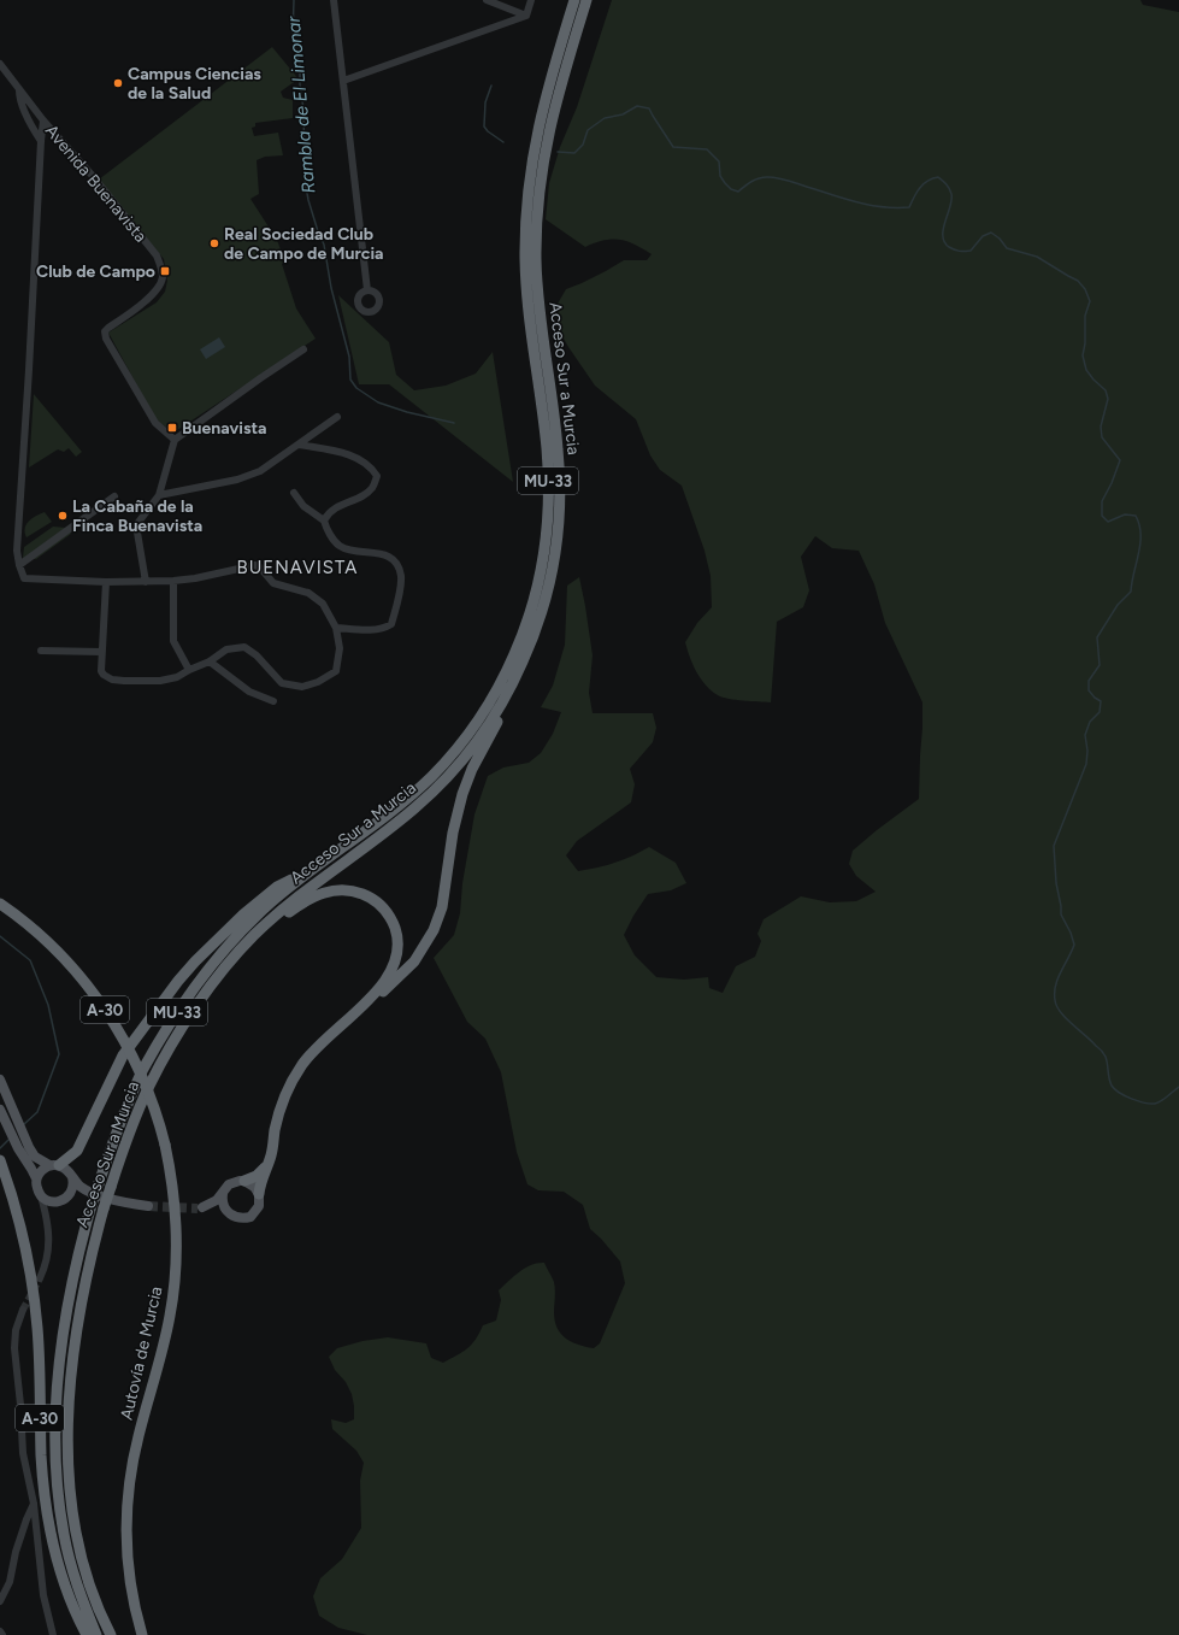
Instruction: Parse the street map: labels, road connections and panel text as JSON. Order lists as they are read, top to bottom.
{
  "streets": {
    "highway": [
      "Acceso Sur a Murcia",
      "MU-33",
      "A-30",
      "Autovía de Murcia"
    ],
    "street": ["Avenida Buenavista"]
  },
  "districts": ["BUENAVISTA"],
  "water": ["Rambla de El Limonar"],
  "places": {
    "other": ["Campus Ciencias de la Salud", "Real Sociedad Club de Campo de Murcia", "La Cabaña de la Finca Buenavista"],
    "transit": ["Club de Campo", "Buenavista"]
  }
}
